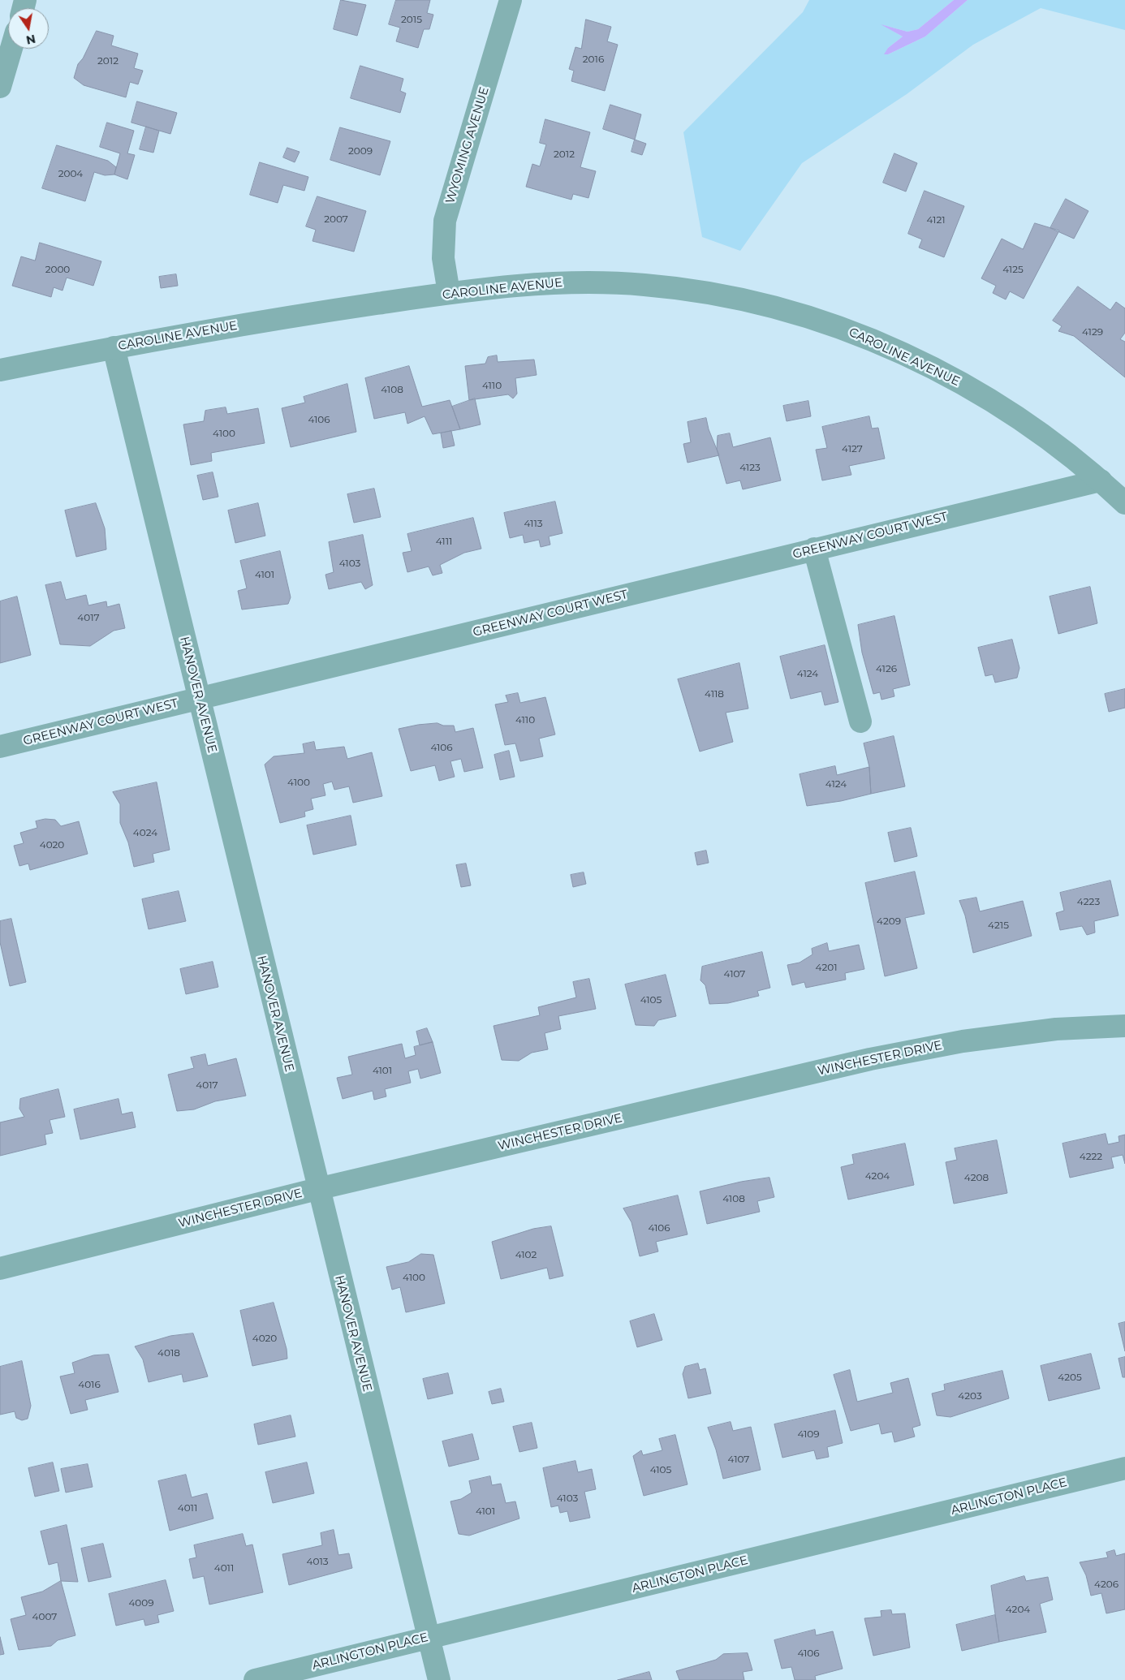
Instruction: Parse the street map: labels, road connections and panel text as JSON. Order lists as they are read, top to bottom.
{
  "streets": {
    "street": [
      "WYOMING AVENUE",
      "CAROLINE AVENUE",
      "GREENWAY COURT WEST",
      "HANOVER AVENUE",
      "WINCHESTER DRIVE",
      "ARLINGTON PLACE"
    ]
  },
  "crossings": [
    ["WYOMING AVENUE", "CAROLINE AVENUE"],
    ["CAROLINE AVENUE", "GREENWAY COURT WEST"],
    ["CAROLINE AVENUE", "HANOVER AVENUE"],
    ["GREENWAY COURT WEST", "HANOVER AVENUE"],
    ["HANOVER AVENUE", "WINCHESTER DRIVE"],
    ["HANOVER AVENUE", "ARLINGTON PLACE"]
  ],
  "house_numbers": [
    "2015",
    "2016",
    "2012",
    "2009",
    "2012",
    "2004",
    "2007",
    "4121",
    "2000",
    "4125",
    "4129",
    "4110",
    "4108",
    "4106",
    "4100",
    "4127",
    "4123",
    "4113",
    "4111",
    "4103",
    "4101",
    "4017",
    "4126",
    "4124",
    "4118",
    "4110",
    "4106",
    "4100",
    "4124",
    "4024",
    "4020",
    "4223",
    "4209",
    "4215",
    "4201",
    "4107",
    "4105",
    "4101",
    "4017",
    "4222",
    "4204",
    "4208",
    "4108",
    "4106",
    "4102",
    "4100",
    "4020",
    "4018",
    "4205",
    "4016",
    "4203",
    "4109",
    "4107",
    "4105",
    "4103",
    "4011",
    "4101",
    "4013",
    "4011",
    "4206",
    "4009",
    "4204",
    "4007",
    "4106"
  ],
  "north": "bottom"
}
